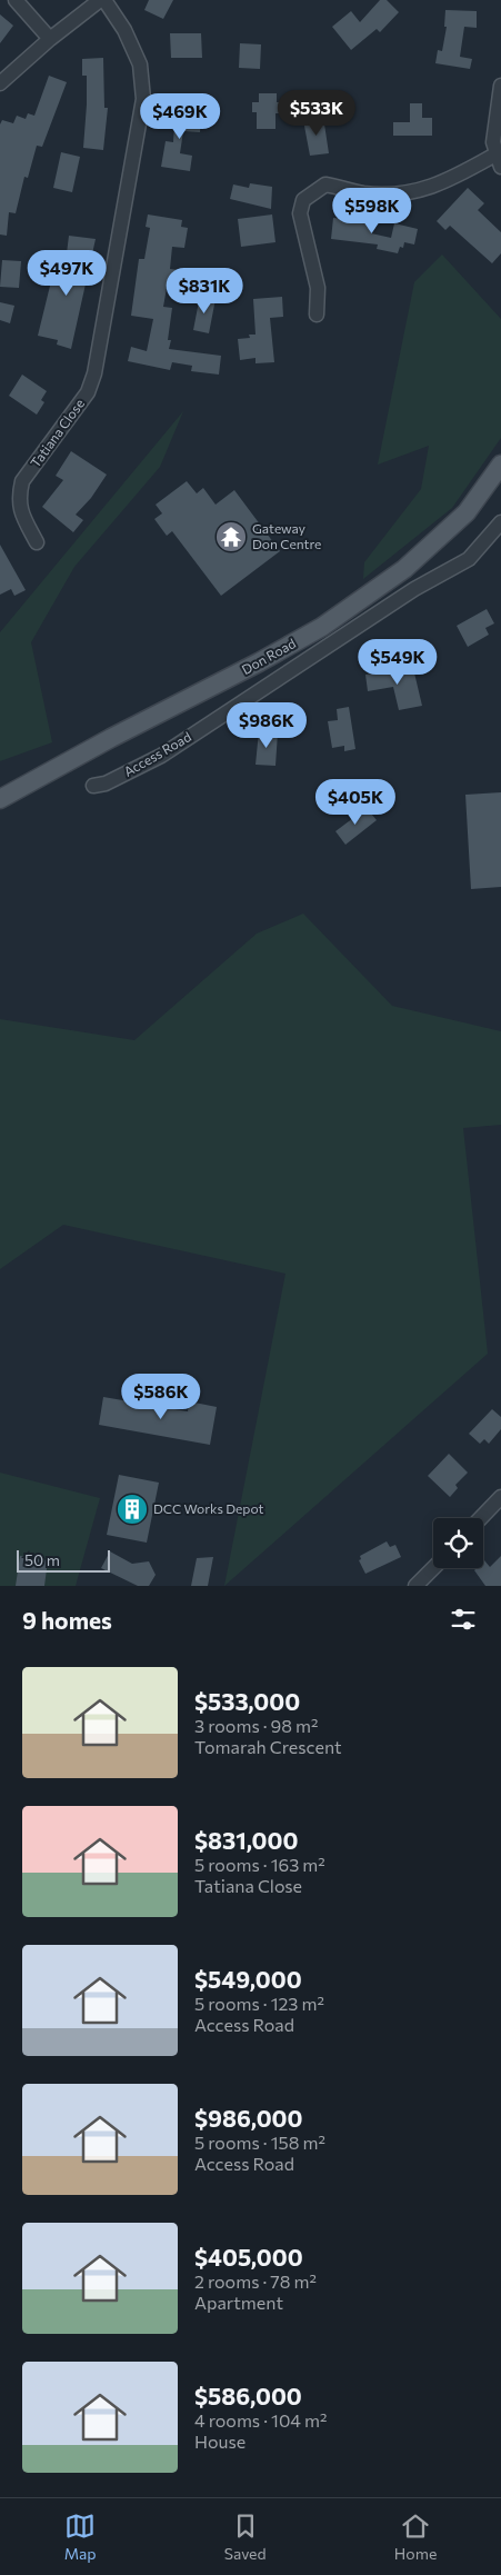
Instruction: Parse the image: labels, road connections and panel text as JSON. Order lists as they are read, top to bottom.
{
  "streets": {
    "main road": ["Don Road"],
    "street": ["Tatiana Close", "Access Road"]
  },
  "places": {
    "temple": ["Gateway Don Centre"],
    "building": ["DCC Works Depot"]
  },
  "scale_bar": "50 m",
  "page": {
    "price": [
      "$533K",
      "$469K",
      "$598K",
      "$497K",
      "$831K",
      "$549K",
      "$986K",
      "$405K",
      "$586K"
    ],
    "scale": "50 m",
    "heading": "9 homes",
    "list": [
      {
        "name": "$533,000",
        "note": "3 rooms · 98 m² · Tomarah Crescent"
      },
      {
        "name": "$831,000",
        "note": "5 rooms · 163 m² · Tatiana Close"
      },
      {
        "name": "$549,000",
        "note": "5 rooms · 123 m² · Access Road"
      },
      {
        "name": "$986,000",
        "note": "5 rooms · 158 m² · Access Road"
      },
      {
        "name": "$405,000",
        "note": "2 rooms · 78 m² · Apartment"
      },
      {
        "name": "$586,000",
        "note": "4 rooms · 104 m² · House"
      }
    ],
    "tabs": ["Map", "Saved", "Home"]
  }
}
